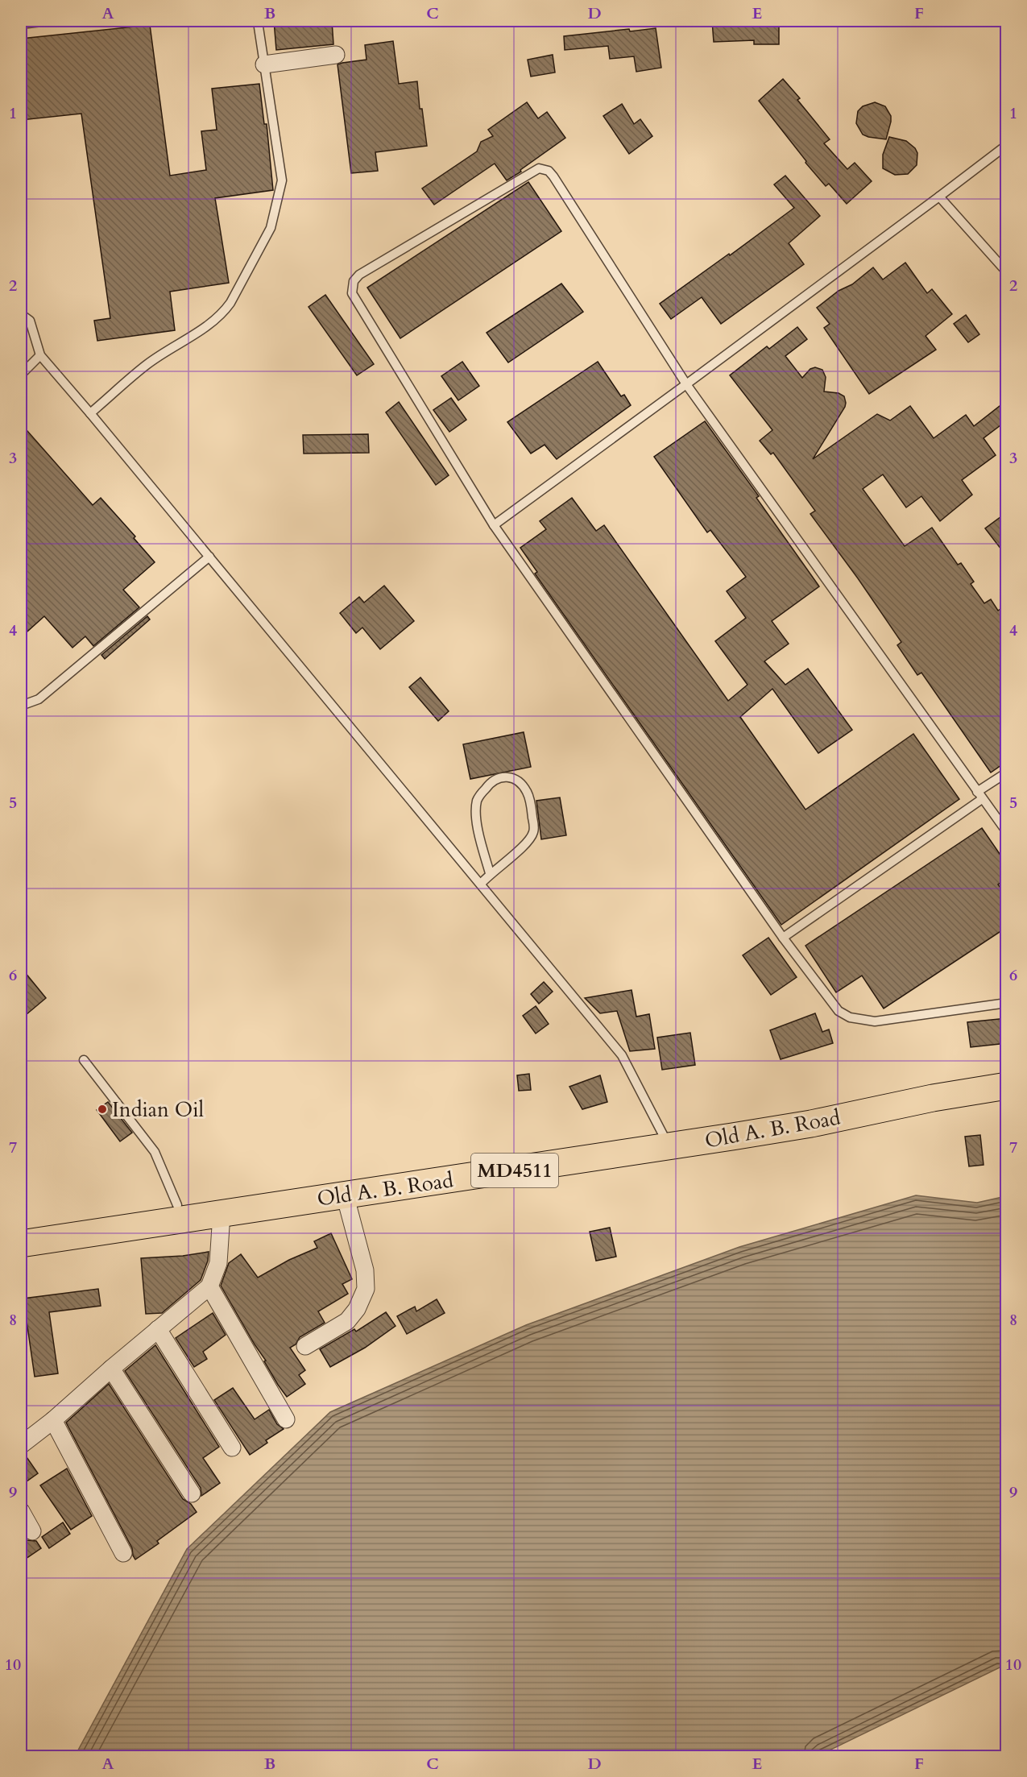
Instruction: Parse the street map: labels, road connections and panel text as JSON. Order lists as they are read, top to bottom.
{
  "streets": {
    "main road": ["Old A. B. Road", "MD4511"]
  },
  "places": ["Indian Oil"],
  "grid": {
    "columns": [
      "A",
      "B",
      "C",
      "D",
      "E",
      "F"
    ],
    "rows": [
      "1",
      "2",
      "3",
      "4",
      "5",
      "6",
      "7",
      "8",
      "9",
      "10"
    ]
  }
}
